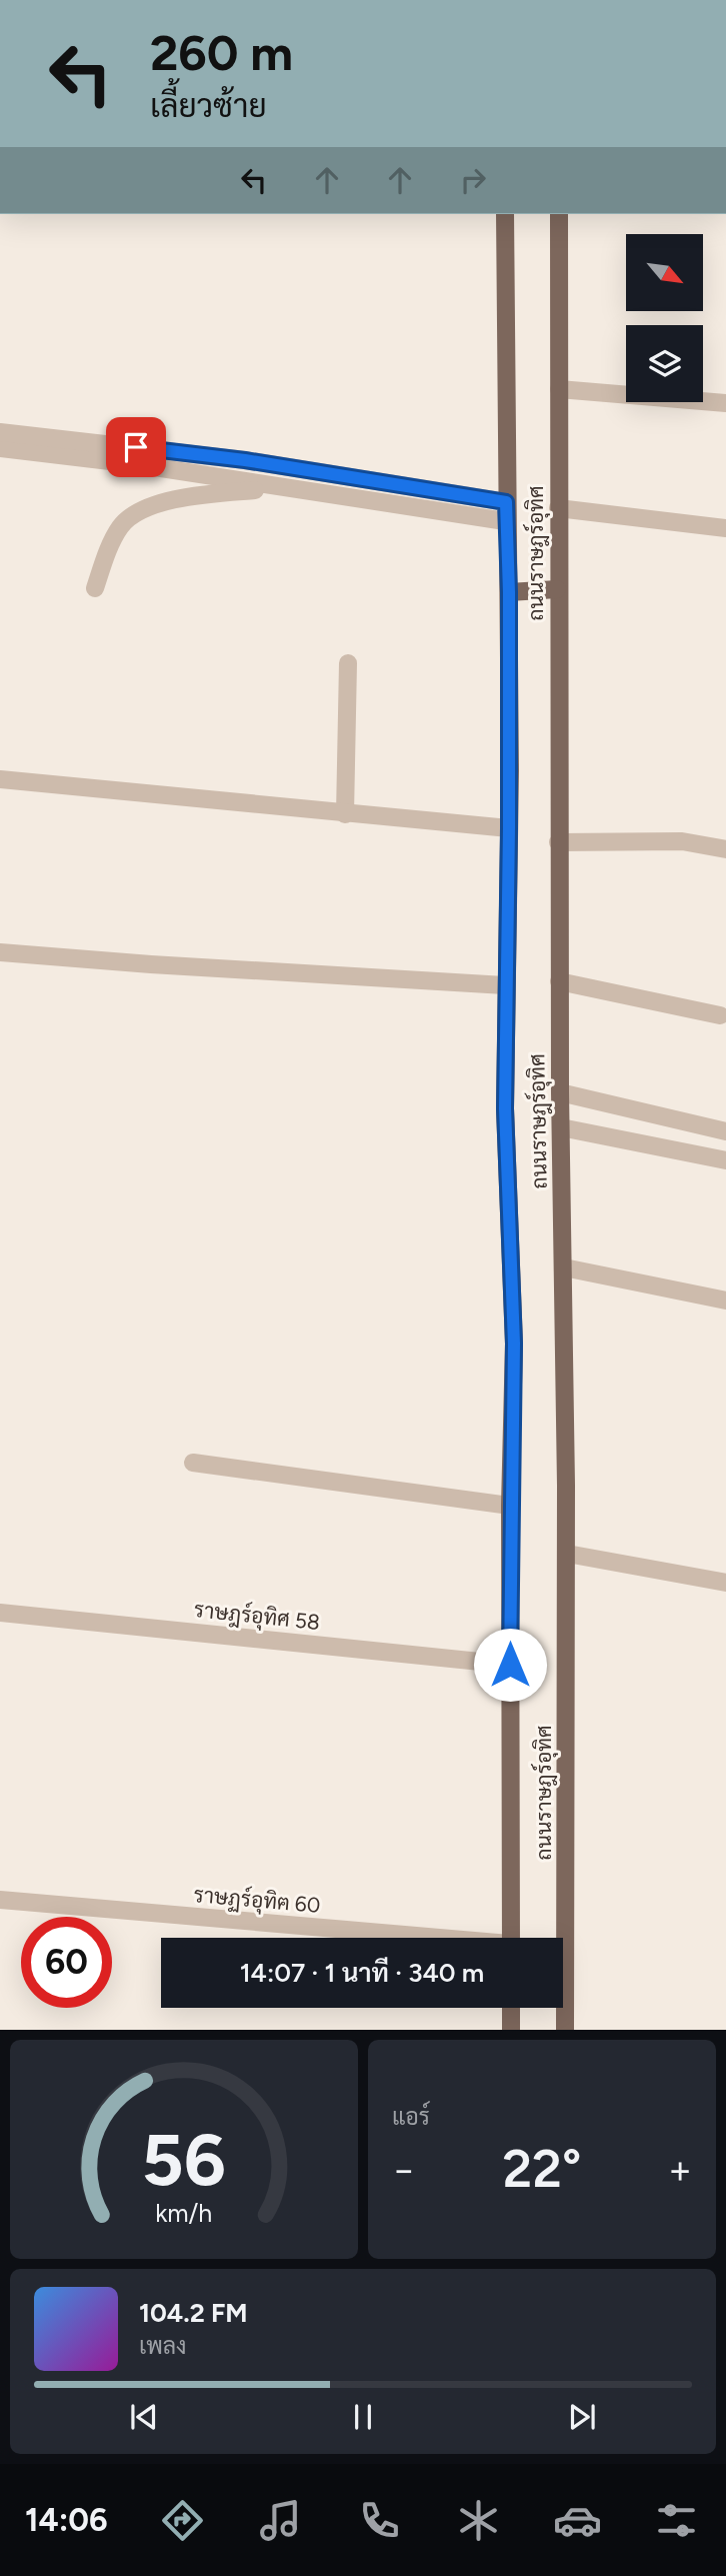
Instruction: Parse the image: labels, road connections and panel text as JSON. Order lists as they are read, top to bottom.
{
  "streets": {
    "main road": ["ถนนราษฎร์อุทิศ"],
    "street": ["ราษฎร์อุทิศ 58", "ราษฏร์อุทิฅ 60"]
  },
  "crossings": [
    ["ถนนราษฎร์อุทิศ", "ราษฎร์อุทิศ 58"]
  ],
  "north": "bottom right",
  "page": {
    "turn": ["260 m", "เลี้ยวซ้าย"],
    "limit": "60",
    "trip": "14:07 · 1 นาที · 340 m",
    "tile": "แอร์",
    "heat": ["−", "22°", "+"],
    "song": ["104.2 FM", "เพลง"],
    "tabs": "14:06",
    "gauge": ["56", "km/h"]
  }
}
